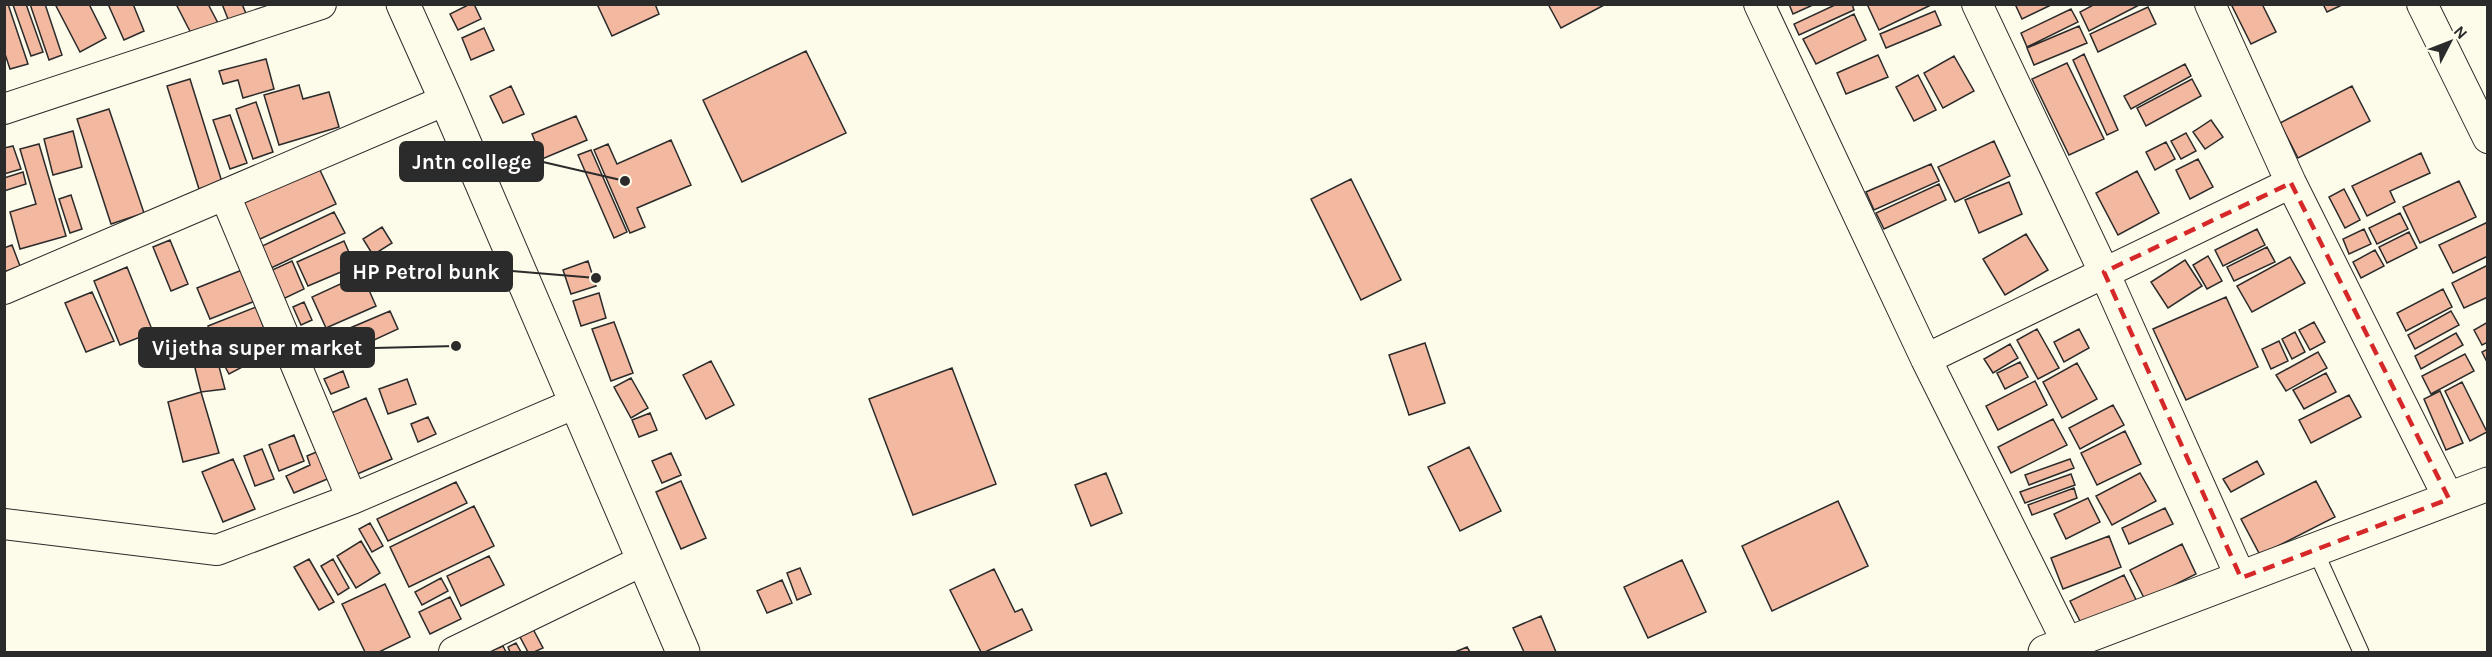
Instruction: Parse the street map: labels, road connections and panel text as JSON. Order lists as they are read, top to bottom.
{
  "places": ["Jntn college", "HP Petrol bunk", "Vijetha super market"],
  "north": "top right"
}
